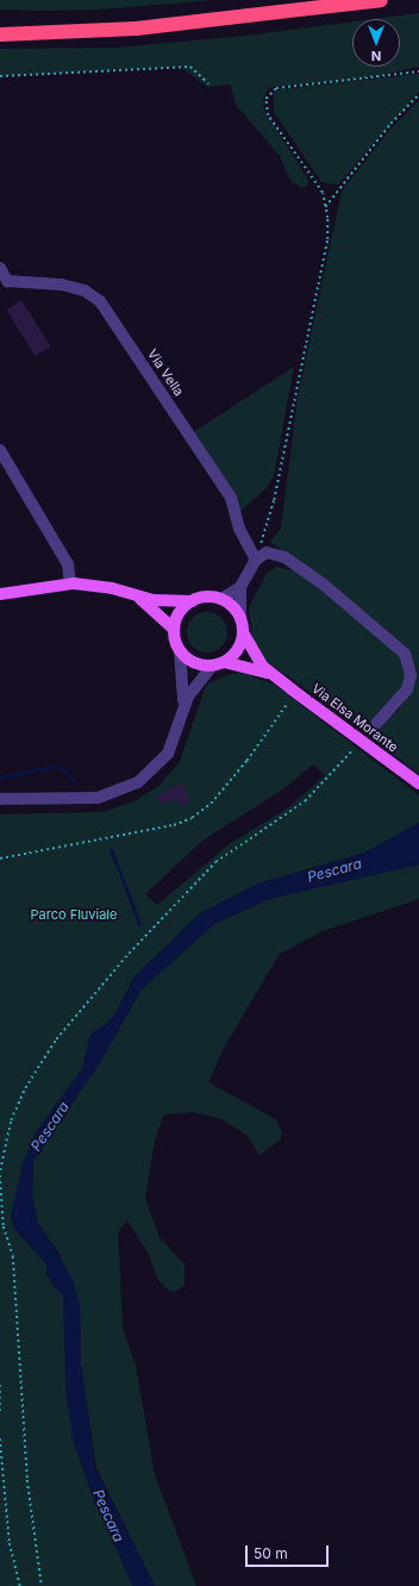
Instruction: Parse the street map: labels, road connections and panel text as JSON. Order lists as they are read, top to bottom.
{
  "streets": {
    "main road": ["Via Elsa Morante"],
    "street": ["Via Vella"]
  },
  "water": ["Pescara"],
  "parks": ["Parco Fluviale"],
  "scale_bar": "50 m",
  "north": "bottom"
}
